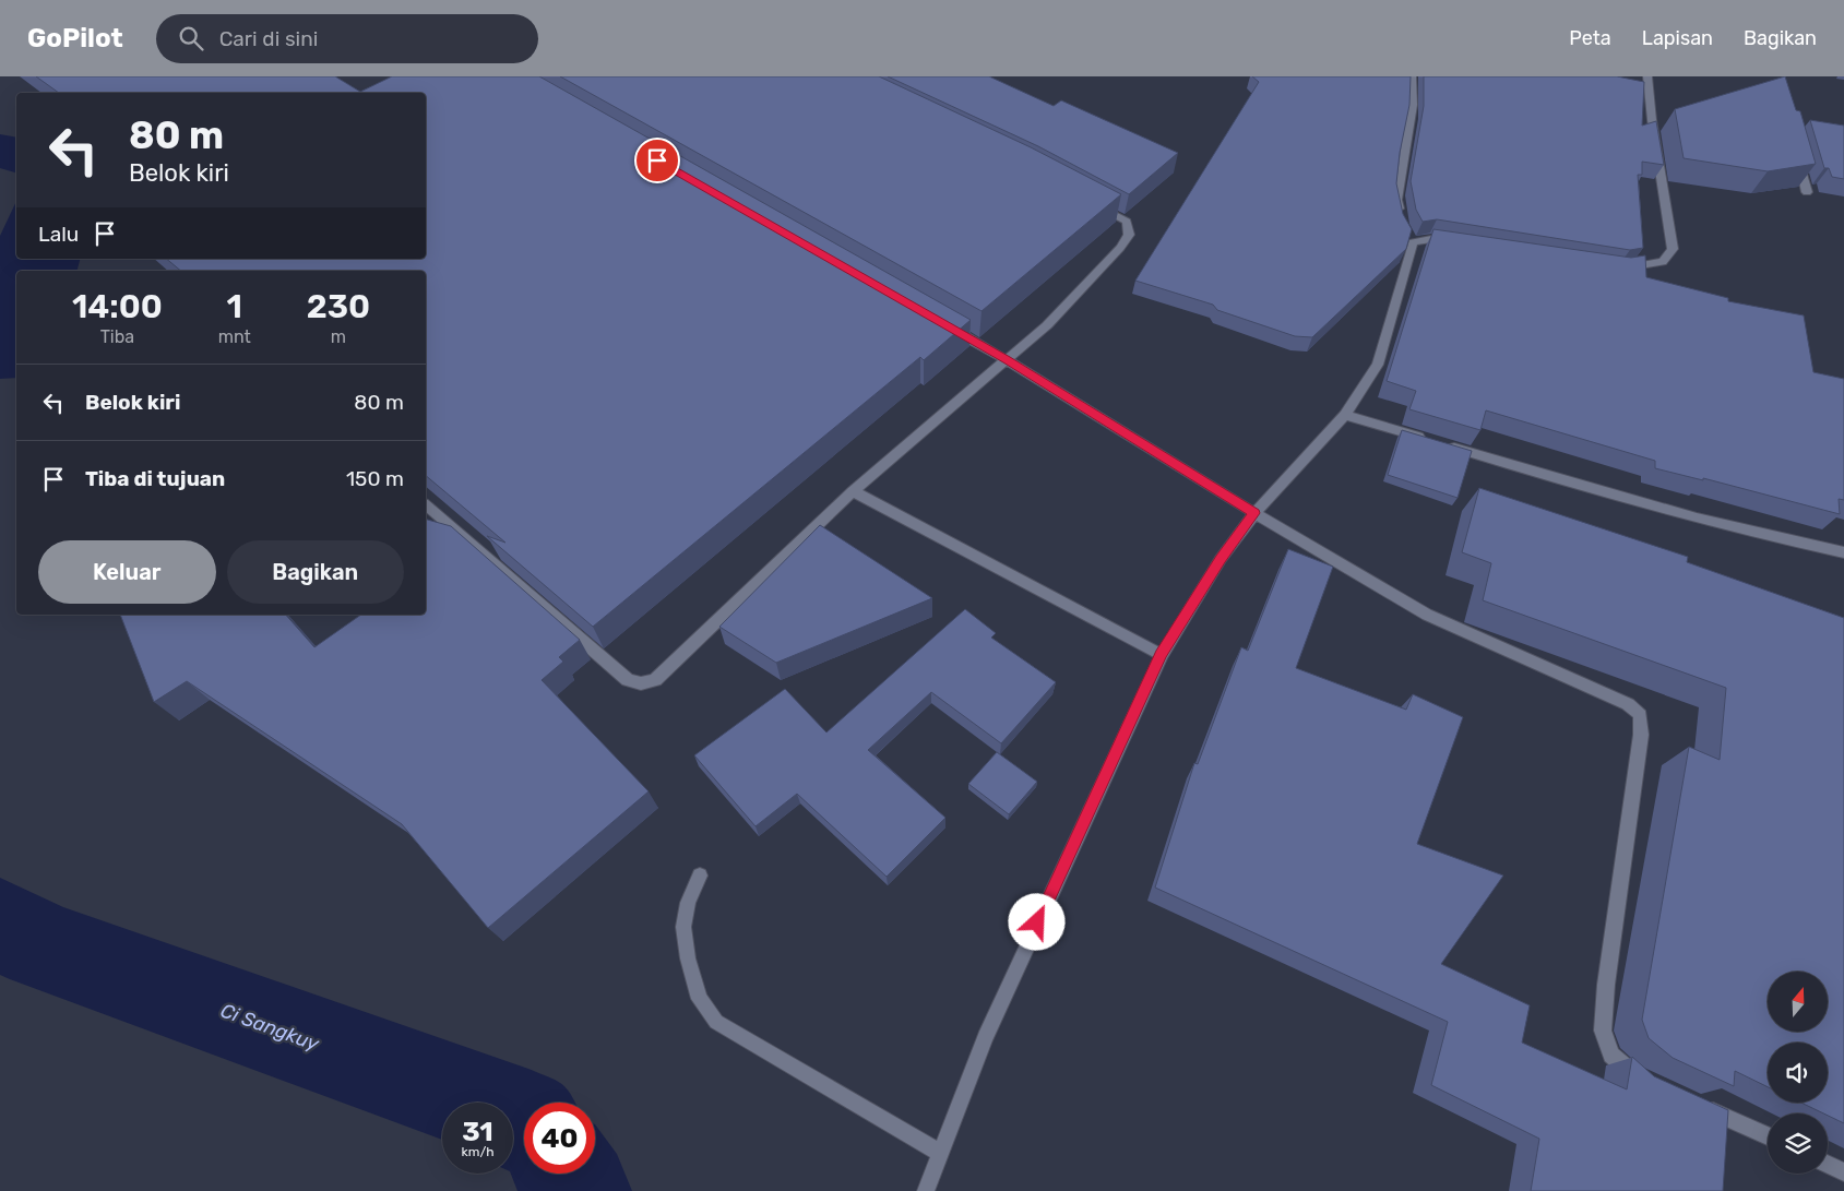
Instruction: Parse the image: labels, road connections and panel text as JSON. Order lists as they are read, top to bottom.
{
  "water": ["Ci Sangkuy"],
  "north": "top",
  "page": {
    "header": "GoPilot",
    "search": "Cari di sini",
    "nav": ["Peta", "Lapisan", "Bagikan"],
    "turn": ["80 m", "Belok kiri"],
    "then": "Lalu",
    "eta": [
      "14:00",
      "Tiba",
      "1",
      "mnt",
      "230",
      "m"
    ],
    "list": [
      {
        "name": "Belok kiri",
        "value": "80 m"
      },
      {
        "name": "Tiba di tujuan",
        "value": "150 m"
      }
    ],
    "buttons": ["Keluar", "Bagikan"],
    "speed": "31 km/h",
    "limit": "40"
  }
}
